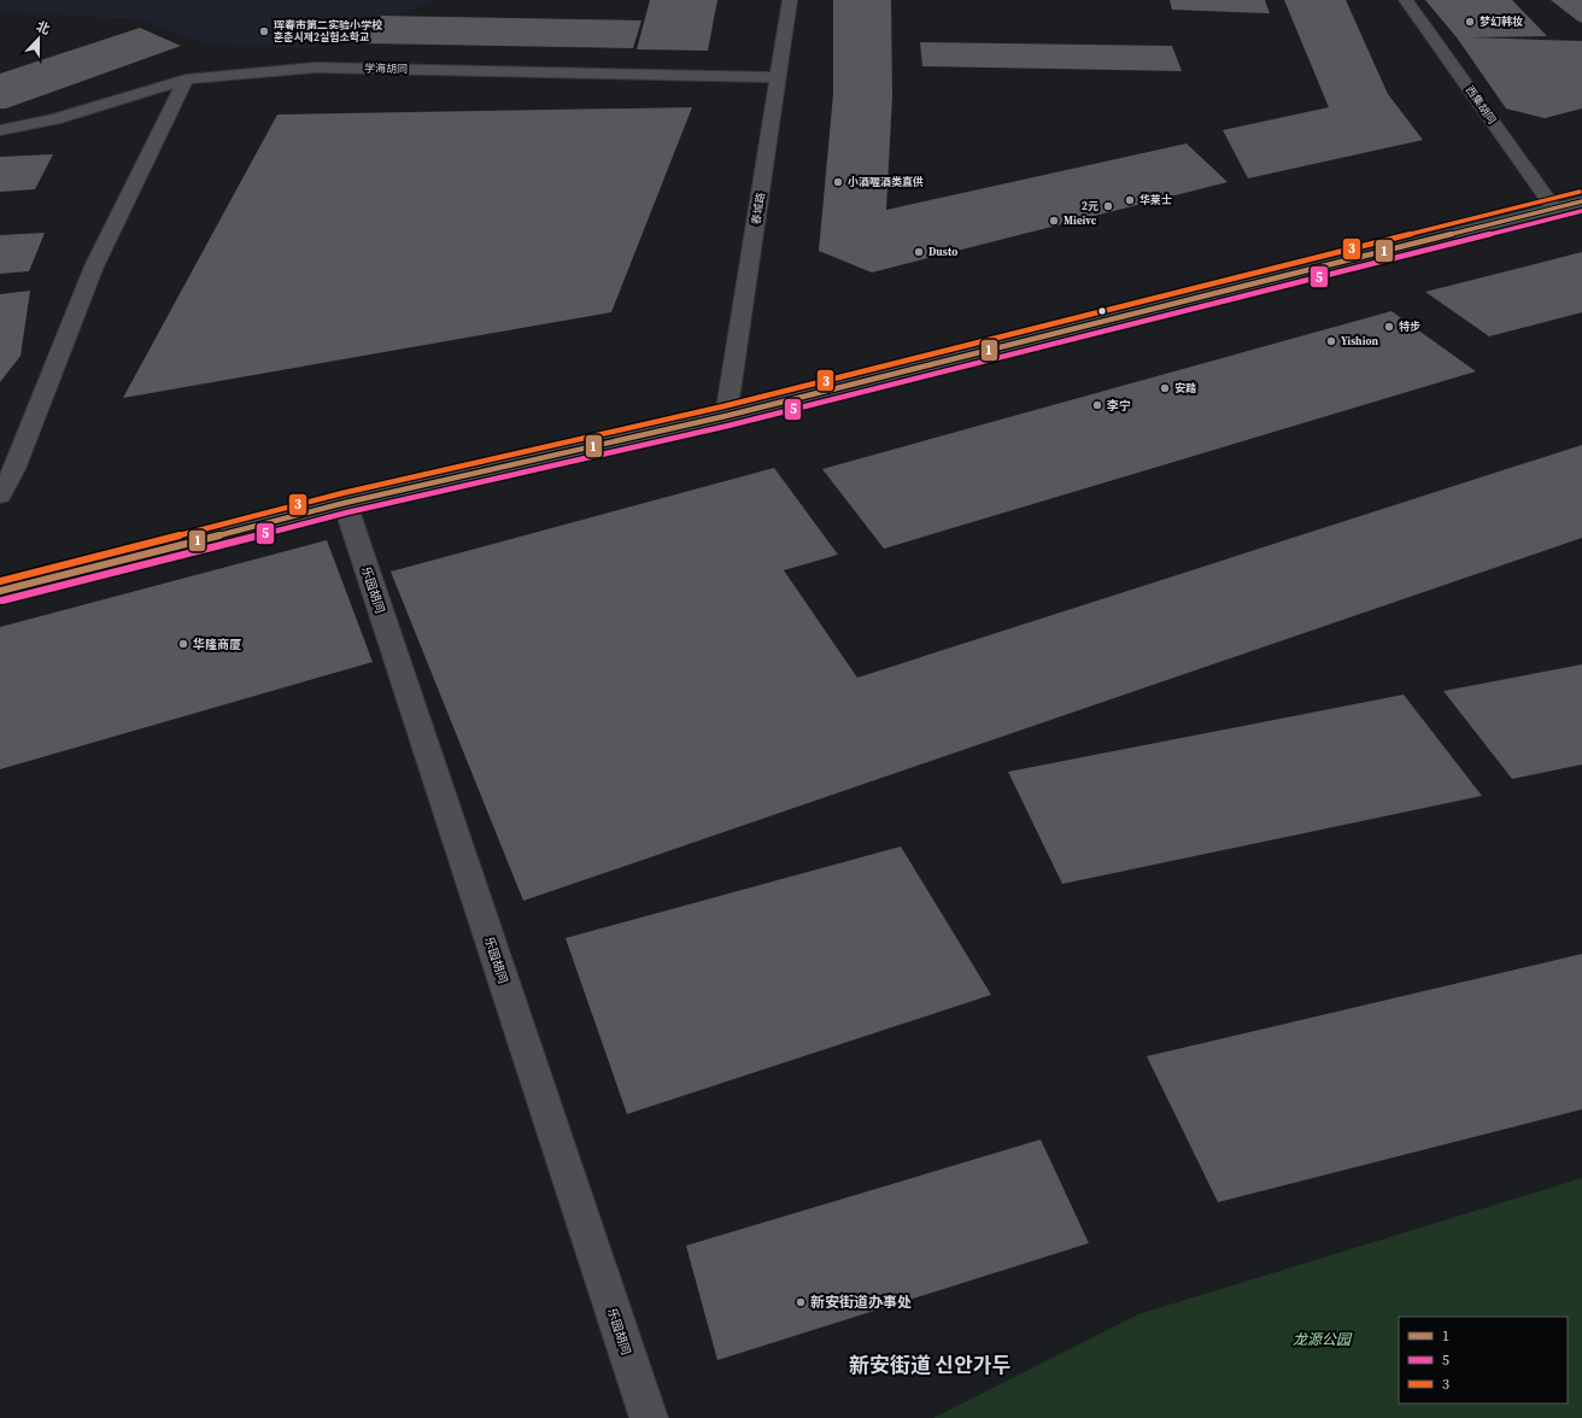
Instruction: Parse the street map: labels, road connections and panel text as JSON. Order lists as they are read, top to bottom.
{
  "streets": {
    "street": [
      "学海胡同",
      "西集胡同",
      "春城路",
      "乐园胡同"
    ]
  },
  "crossings": [
    ["学海胡同", "春城路"]
  ],
  "districts": ["新安街道 신안가두"],
  "parks": ["龙源公园"],
  "places": [
    "梦幻韩妆",
    "珲春市第二实验小学校 훈춘시제2실험소학교",
    "小酒喔酒类直供",
    "华莱士",
    "2元",
    "Mieivc",
    "Dusto",
    "特步",
    "Yishion",
    "安踏",
    "李宁",
    "华隆商厦",
    "新安街道办事处"
  ],
  "lines": ["transit line 3", "transit line 1", "transit line 5"],
  "legend": ["1", "5", "3"],
  "north": "top"
}
